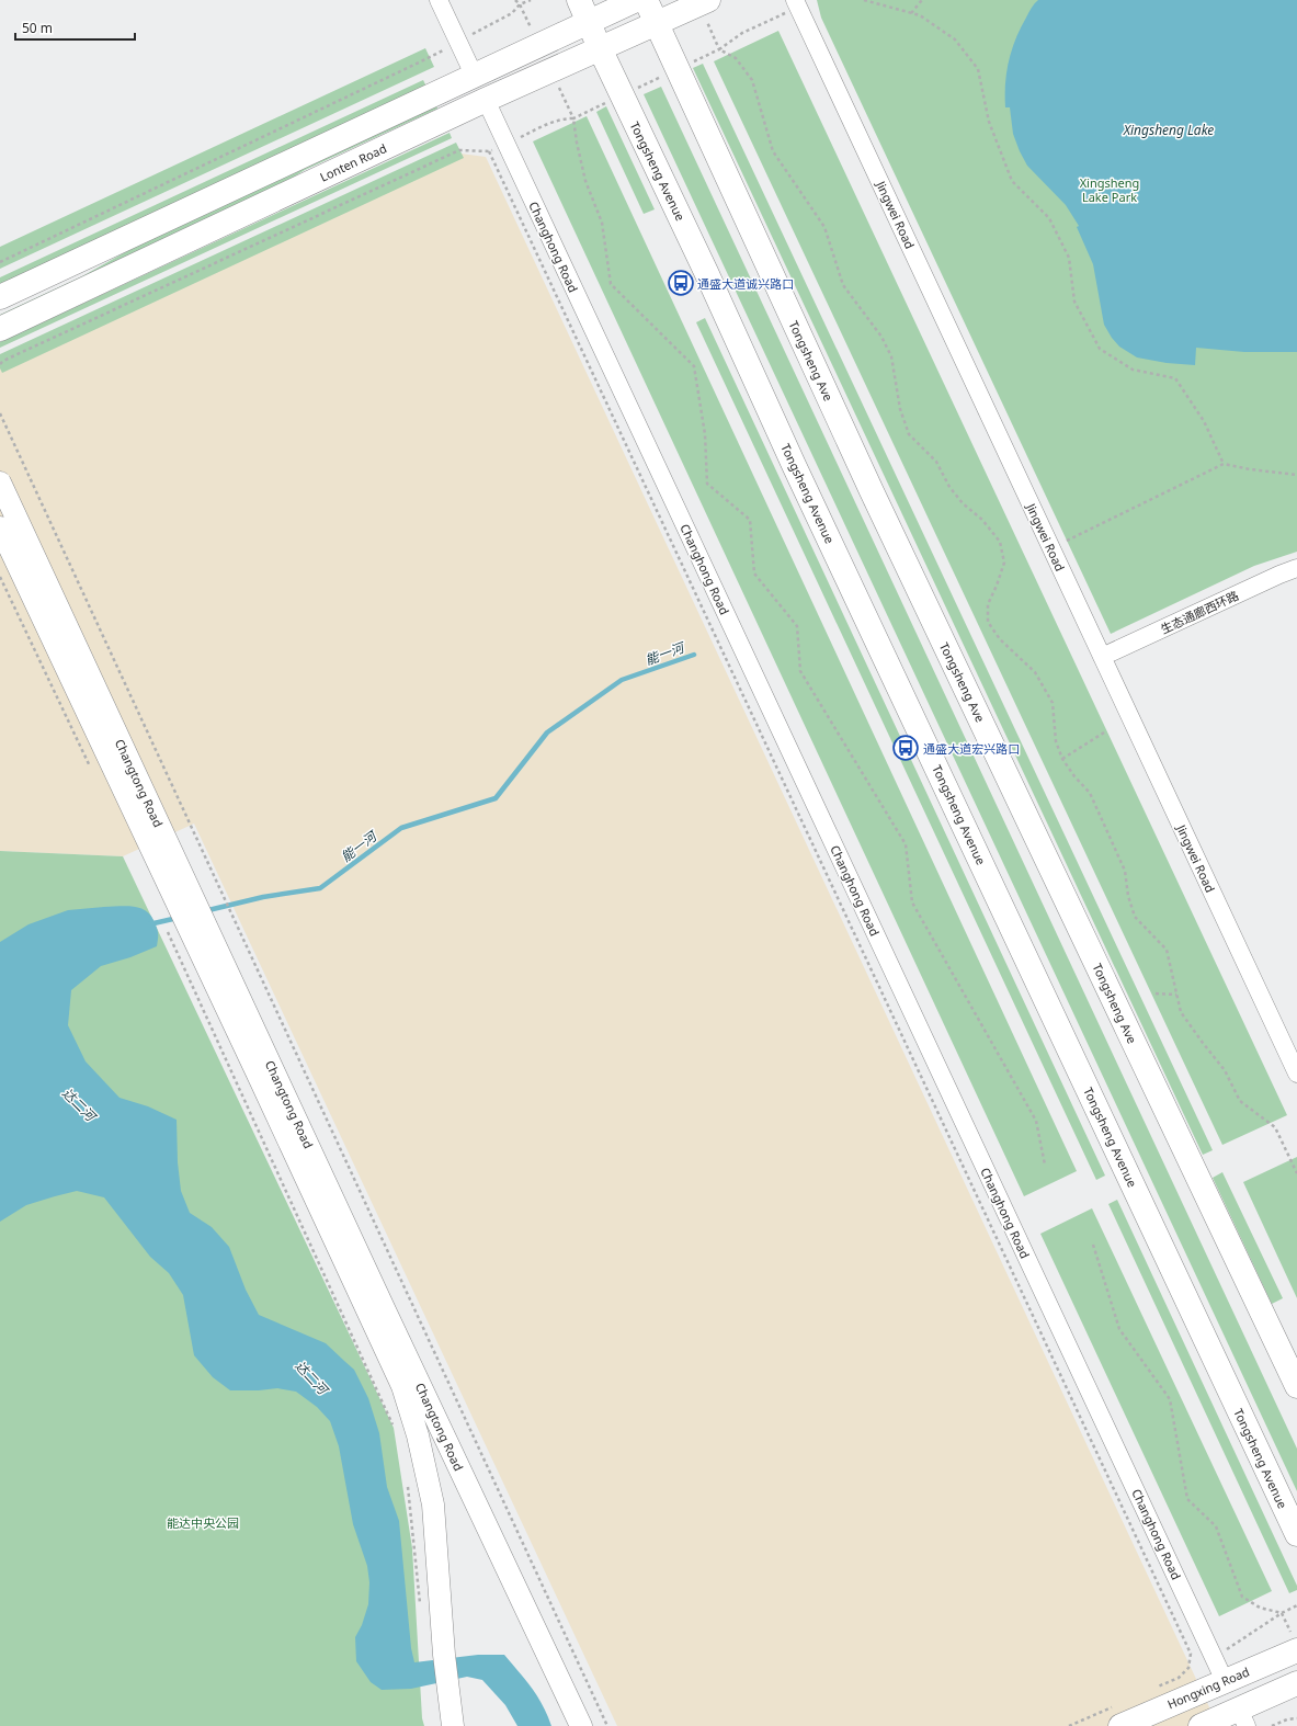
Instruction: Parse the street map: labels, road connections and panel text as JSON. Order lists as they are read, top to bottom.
{
  "streets": {
    "main road": [
      "Lonten Road",
      "Tongsheng Avenue",
      "Tongsheng Ave",
      "Hongxing Road"
    ],
    "street": [
      "Jingwei Road",
      "Changhong Road",
      "生态通廊西环路",
      "Changtong Road"
    ]
  },
  "crossings": [
    ["Lonten Road", "Tongsheng Avenue"],
    ["Lonten Road", "Changhong Road"],
    ["Lonten Road", "Tongsheng Ave"],
    ["Jingwei Road", "生态通廊西环路"],
    ["Changhong Road", "Hongxing Road"]
  ],
  "water": ["Xingsheng Lake", "能一河", "达二河"],
  "parks": ["Xingsheng Lake Park", "能达中央公园"],
  "places": {
    "bus stop": ["通盛大道诚兴路口", "通盛大道宏兴路口"]
  },
  "scale_bar": "50 m"
}
